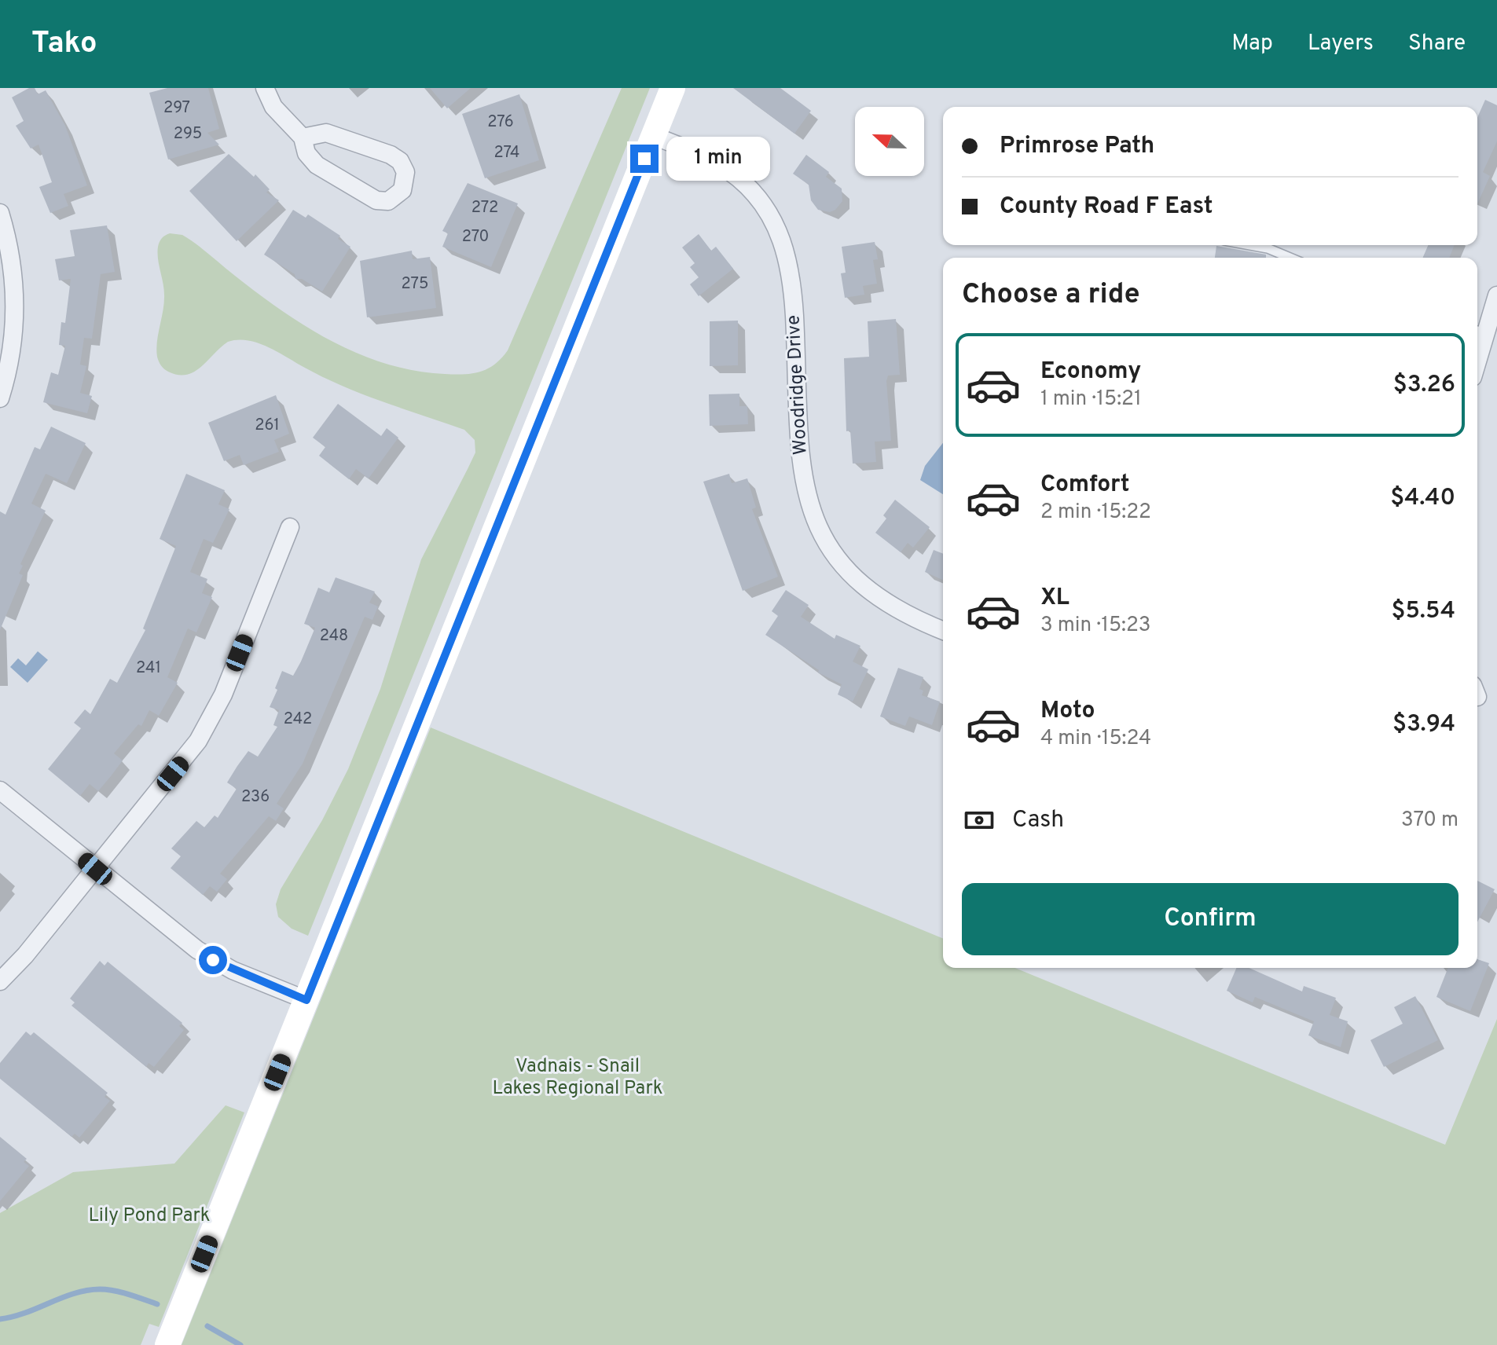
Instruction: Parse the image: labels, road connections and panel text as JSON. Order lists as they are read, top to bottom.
{
  "streets": {
    "street": ["Woodridge Drive"]
  },
  "parks": ["Vadnais - Snail Lakes Regional Park", "Lily Pond Park"],
  "house_numbers": [
    "297",
    "276",
    "295",
    "274",
    "272",
    "270",
    "275",
    "261",
    "248",
    "241",
    "242",
    "236"
  ],
  "north": "left",
  "page": {
    "header": "Tako",
    "nav": ["Map", "Layers", "Share"],
    "banner": ["Primrose Path", "County Road F East"],
    "bubble": "1 min",
    "heading": "Choose a ride",
    "list": [
      {
        "name": "Economy",
        "note": "1 min · 15:21",
        "value": "$3.26"
      },
      {
        "name": "Comfort",
        "note": "2 min · 15:22",
        "value": "$4.40"
      },
      {
        "name": "XL",
        "note": "3 min · 15:23",
        "value": "$5.54"
      },
      {
        "name": "Moto",
        "note": "4 min · 15:24",
        "value": "$3.94"
      }
    ],
    "pay": ["Cash", "370 m"],
    "buttons": "Confirm"
  }
}
